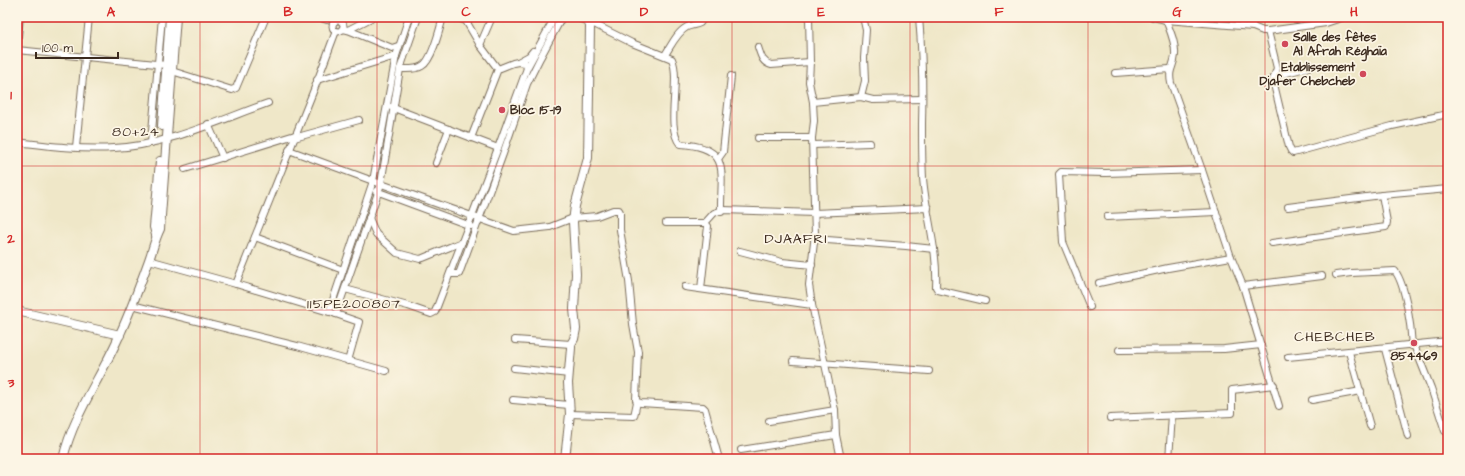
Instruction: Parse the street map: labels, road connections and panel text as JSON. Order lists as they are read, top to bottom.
{
  "districts": [
    "80+24",
    "DJAAFRI",
    "115PE200807",
    "CHEBCHEB"
  ],
  "places": [
    "Salle des fêtes Al Afrah Réghaïa",
    "Etablissement Djafer Chebcheb",
    "Bloc 15-19",
    "854469"
  ],
  "scale_bar": "100 m",
  "grid": {
    "columns": [
      "A",
      "B",
      "C",
      "D",
      "E",
      "F",
      "G",
      "H"
    ],
    "rows": ["1", "2", "3"]
  }
}
